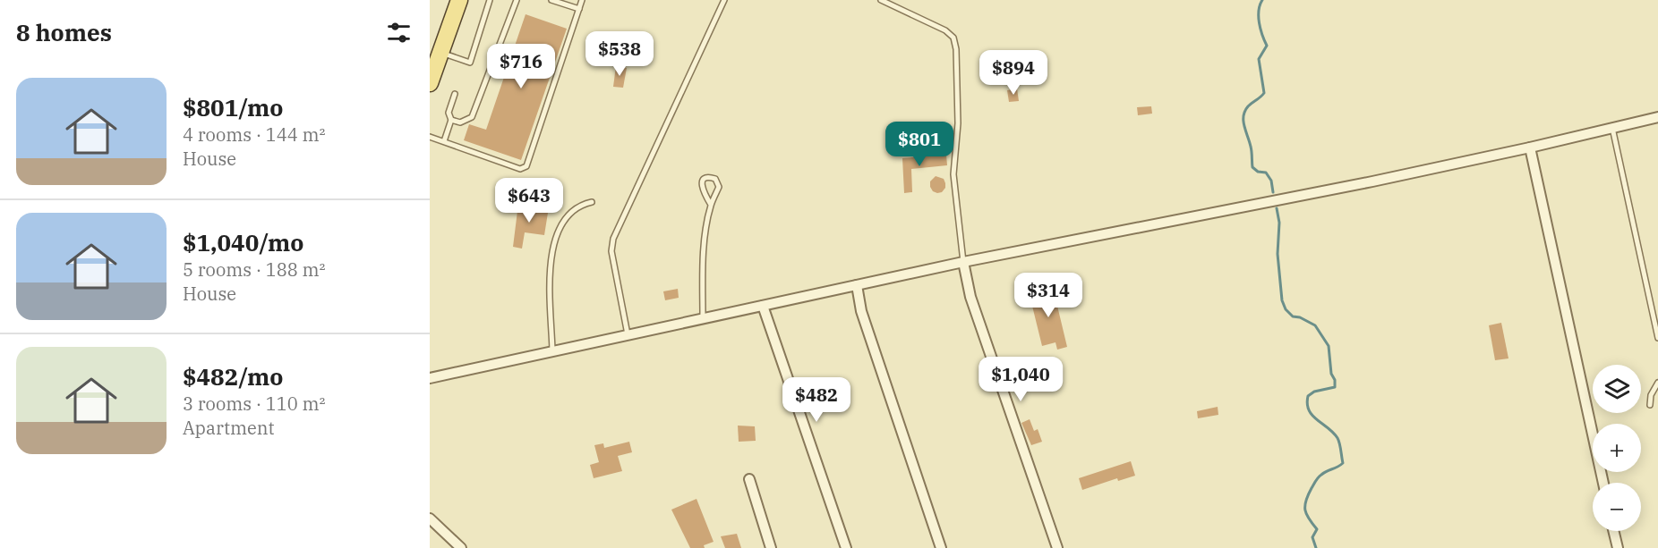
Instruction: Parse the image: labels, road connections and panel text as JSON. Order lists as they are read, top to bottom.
{
  "page": {
    "heading": "8 homes",
    "price": [
      "$538",
      "$716",
      "$894",
      "$801",
      "$643",
      "$314",
      "$1,040",
      "$482"
    ],
    "list": [
      {
        "name": "$801/mo",
        "note": "4 rooms · 144 m² · House"
      },
      {
        "name": "$1,040/mo",
        "note": "5 rooms · 188 m² · House"
      },
      {
        "name": "$482/mo",
        "note": "3 rooms · 110 m² · Apartment"
      }
    ],
    "map_buttons": ["+", "−"]
  }
}
